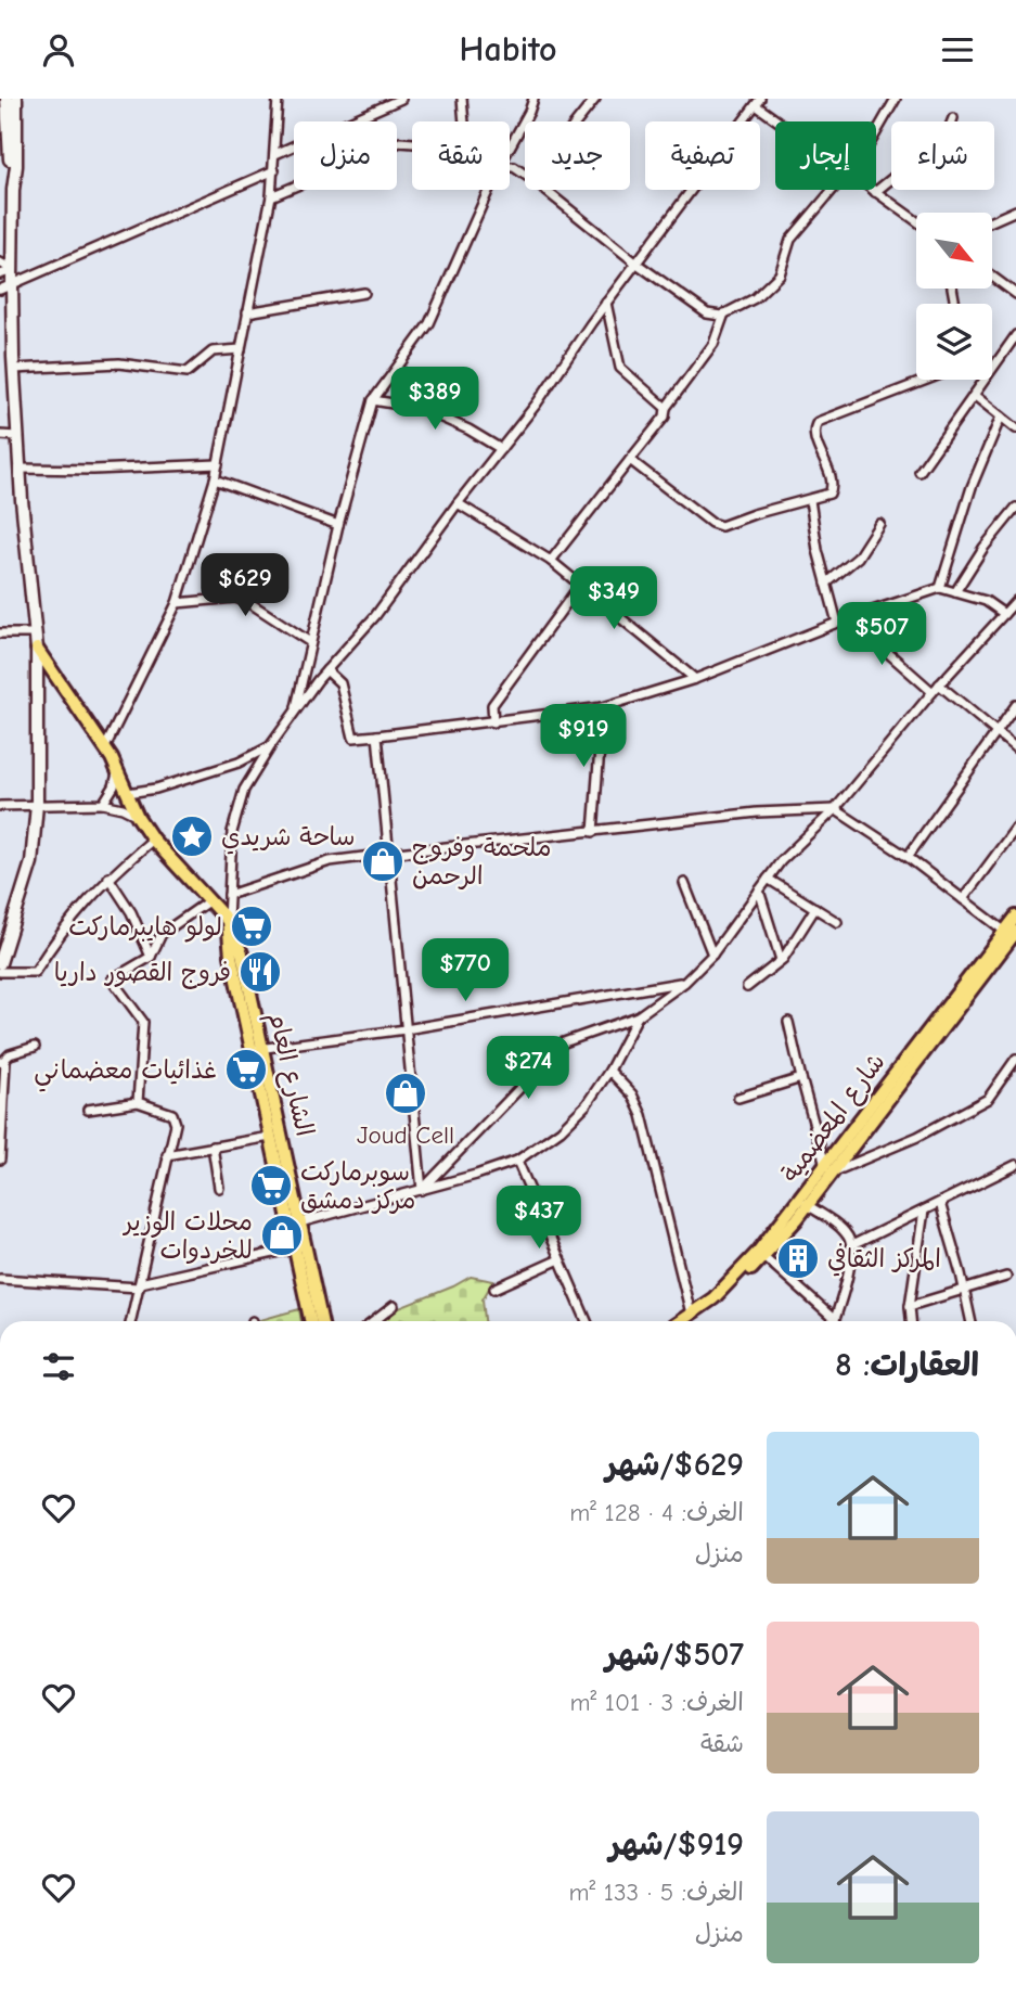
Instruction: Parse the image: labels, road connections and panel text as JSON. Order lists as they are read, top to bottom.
{
  "streets": {
    "main road": ["الشارع العام", "شارع المعضمية"]
  },
  "places": {
    "place": ["ساحة شريدي"],
    "shop": ["ملحمة وفروج الرحمن", "Joud Cell", "محلات الوزير للخردوات"],
    "supermarket": ["لولو هايبرماركت", "غذائيات معضماني", "سوبرماركت مركز دمشق"],
    "restaurant": ["فروج القصور داريا"],
    "building": ["المركز الثقافي"]
  },
  "north": "bottom right",
  "page": {
    "header": "Habito",
    "chip": [
      "شراء",
      "إيجار",
      "تصفية",
      "جديد",
      "شقة",
      "منزل"
    ],
    "price": [
      "$389",
      "$629",
      "$349",
      "$507",
      "$919",
      "$770",
      "$274",
      "$437"
    ],
    "heading": "العقارات: 8",
    "list": [
      {
        "name": "$629/شهر",
        "note": "الغرف: 4 · 128 m² · منزل"
      },
      {
        "name": "$507/شهر",
        "note": "الغرف: 3 · 101 m² · شقة"
      },
      {
        "name": "$919/شهر",
        "note": "الغرف: 5 · 133 m² · منزل"
      }
    ]
  }
}
